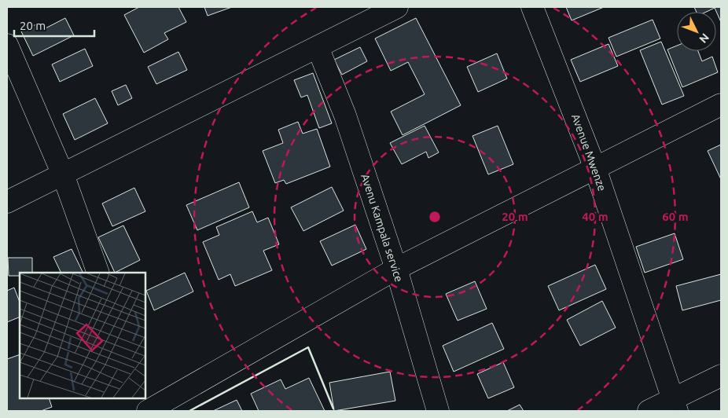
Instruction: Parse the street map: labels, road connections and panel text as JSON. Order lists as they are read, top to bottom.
{
  "streets": {
    "street": ["Avenue Mwenze", "Avenu Kampala service"]
  },
  "scale_bar": "20 m",
  "north": "bottom right",
  "rings": ["20 m", "40 m", "60 m"]
}
